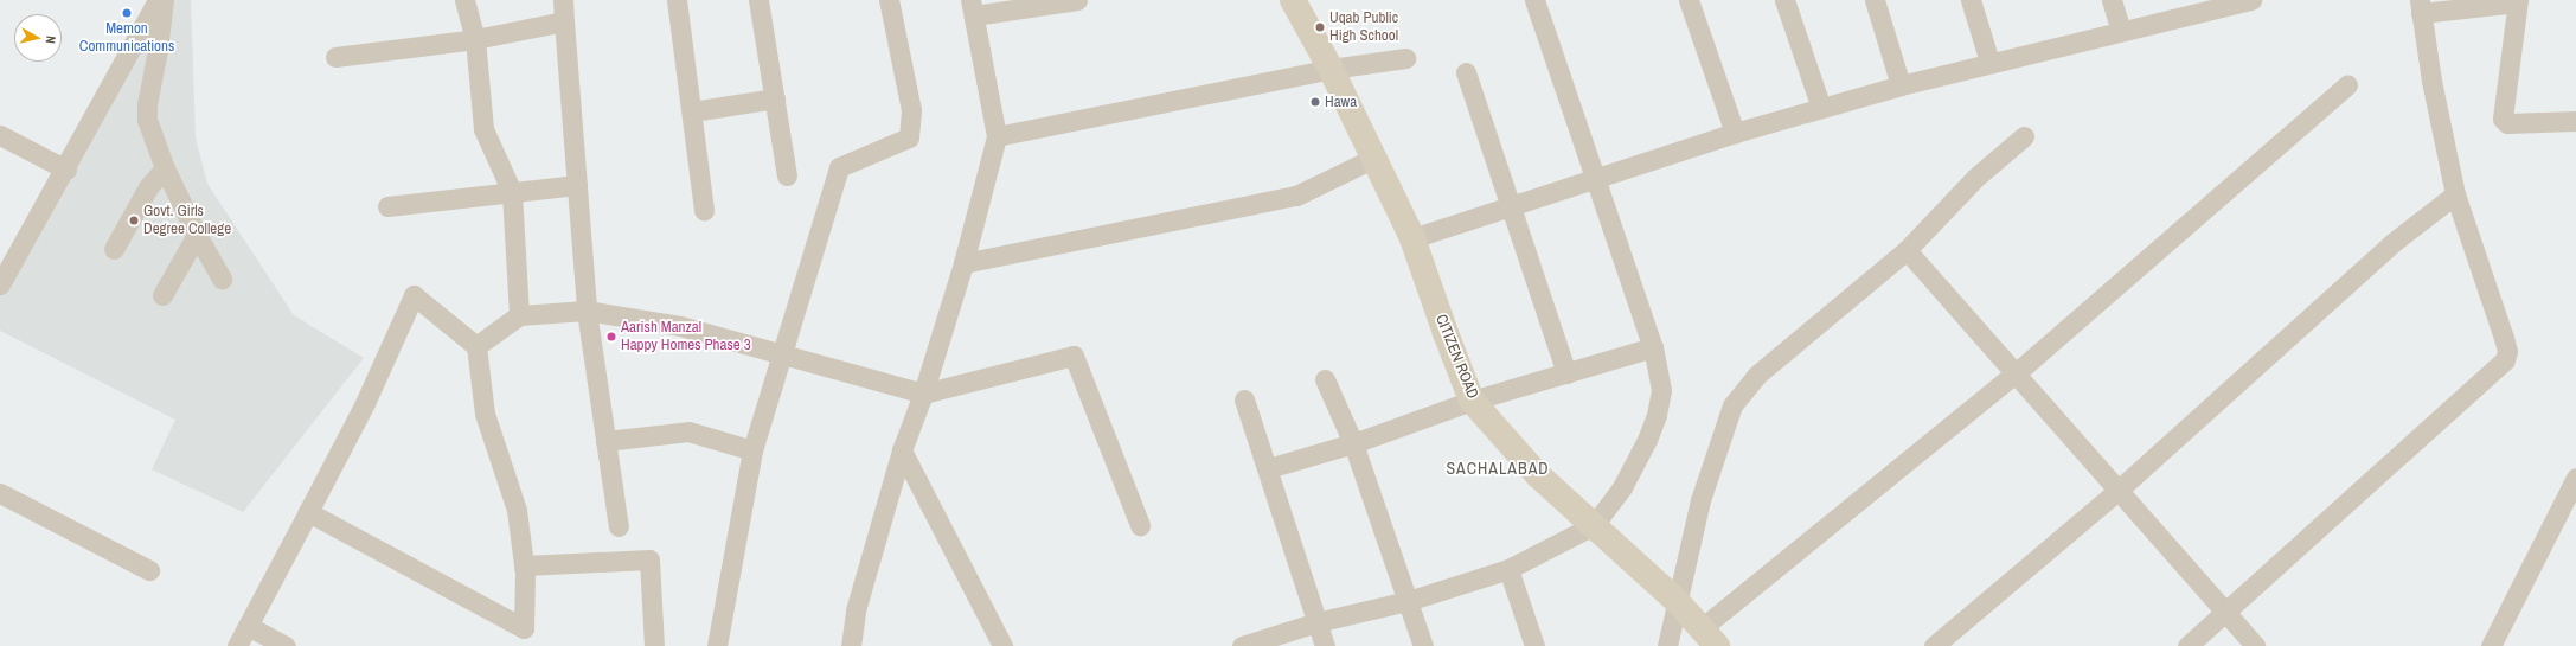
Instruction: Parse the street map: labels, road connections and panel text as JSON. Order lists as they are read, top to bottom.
{
  "streets": {
    "street": ["CITIZEN ROAD"]
  },
  "districts": ["SACHALABAD"],
  "places": [
    "Memon Communications",
    "Uqab Public High School",
    "Hawa",
    "Govt. Girls Degree College",
    "Aarish Manzal Happy Homes Phase 3"
  ],
  "north": "right"
}
